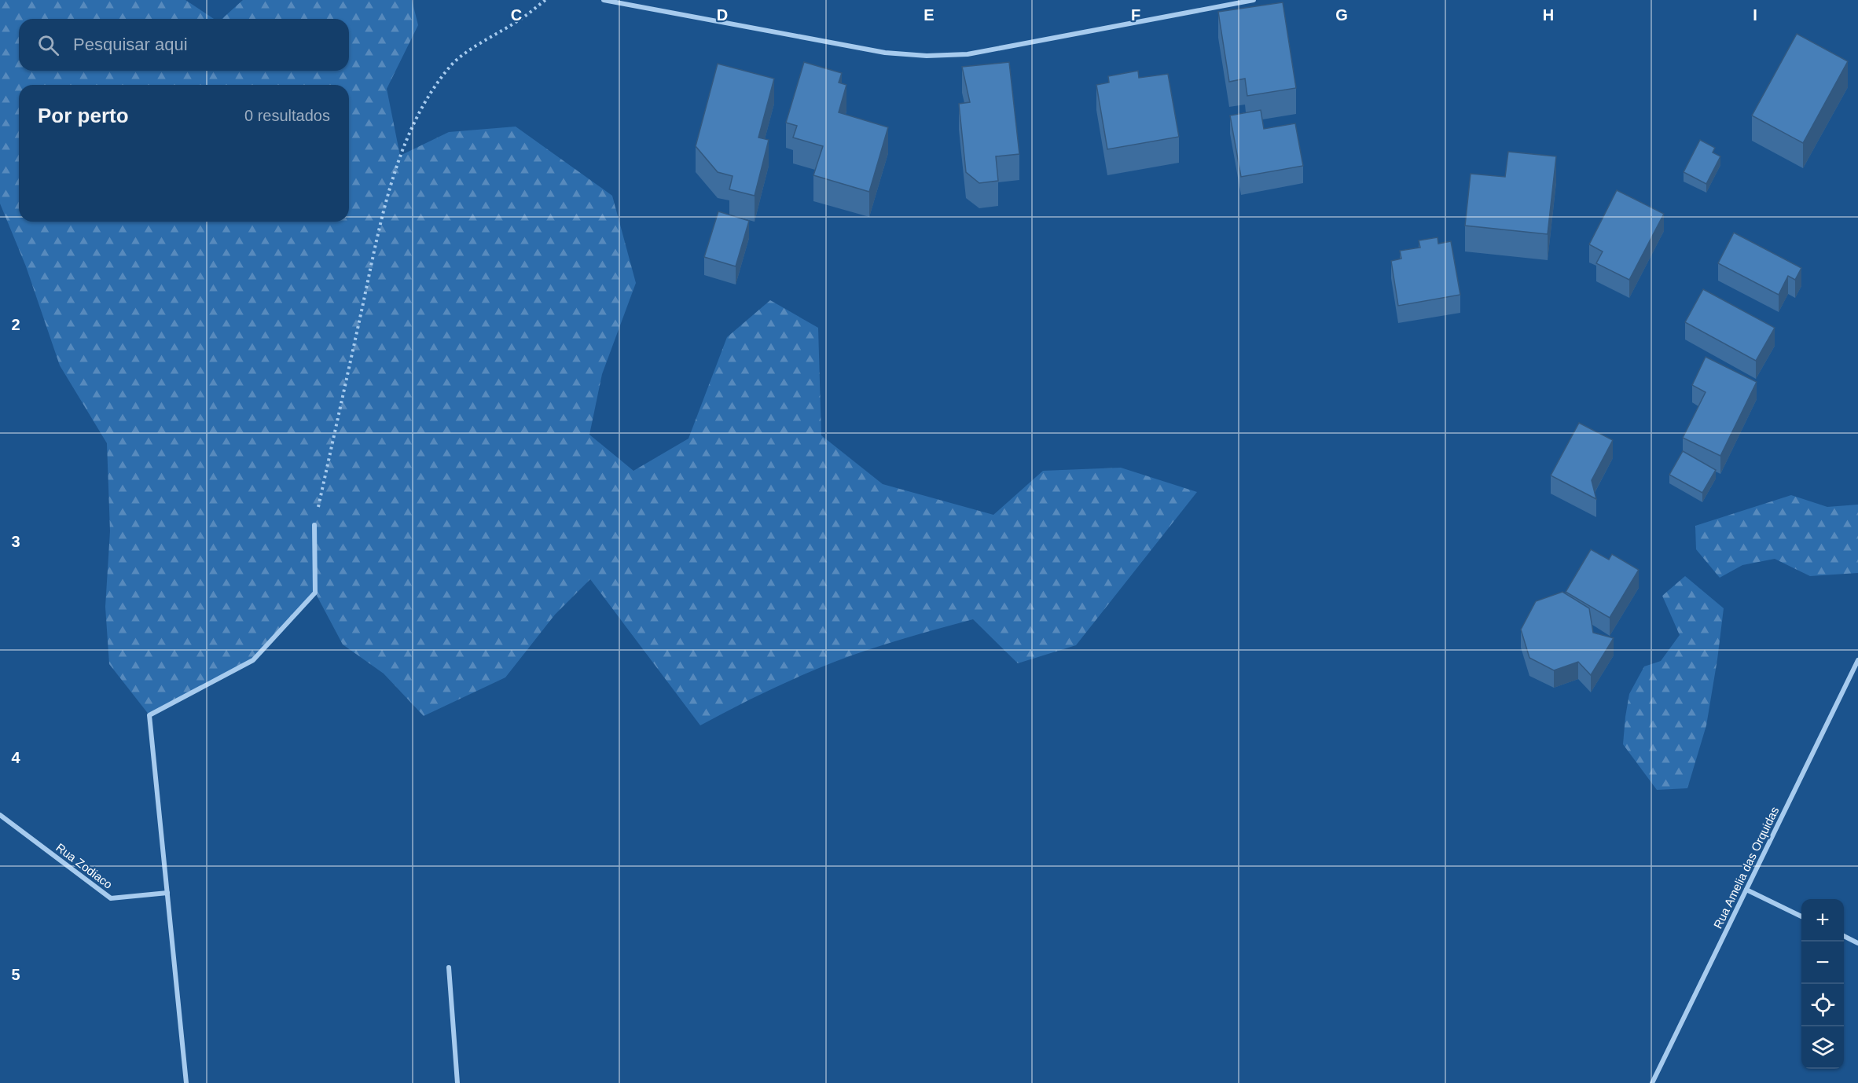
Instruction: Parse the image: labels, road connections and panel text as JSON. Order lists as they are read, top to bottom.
{
  "streets": {
    "street": ["Rua Zodiaco", "Rua Amelia das Orquidas"]
  },
  "page": {
    "search": "Pesquisar aqui",
    "heading": ["Por perto", "0 resultados"],
    "map_buttons": ["+", "−"]
  },
  "grid": {
    "columns": [
      "C",
      "D",
      "E",
      "F",
      "G",
      "H",
      "I"
    ],
    "rows": [
      "2",
      "3",
      "4",
      "5"
    ]
  }
}
